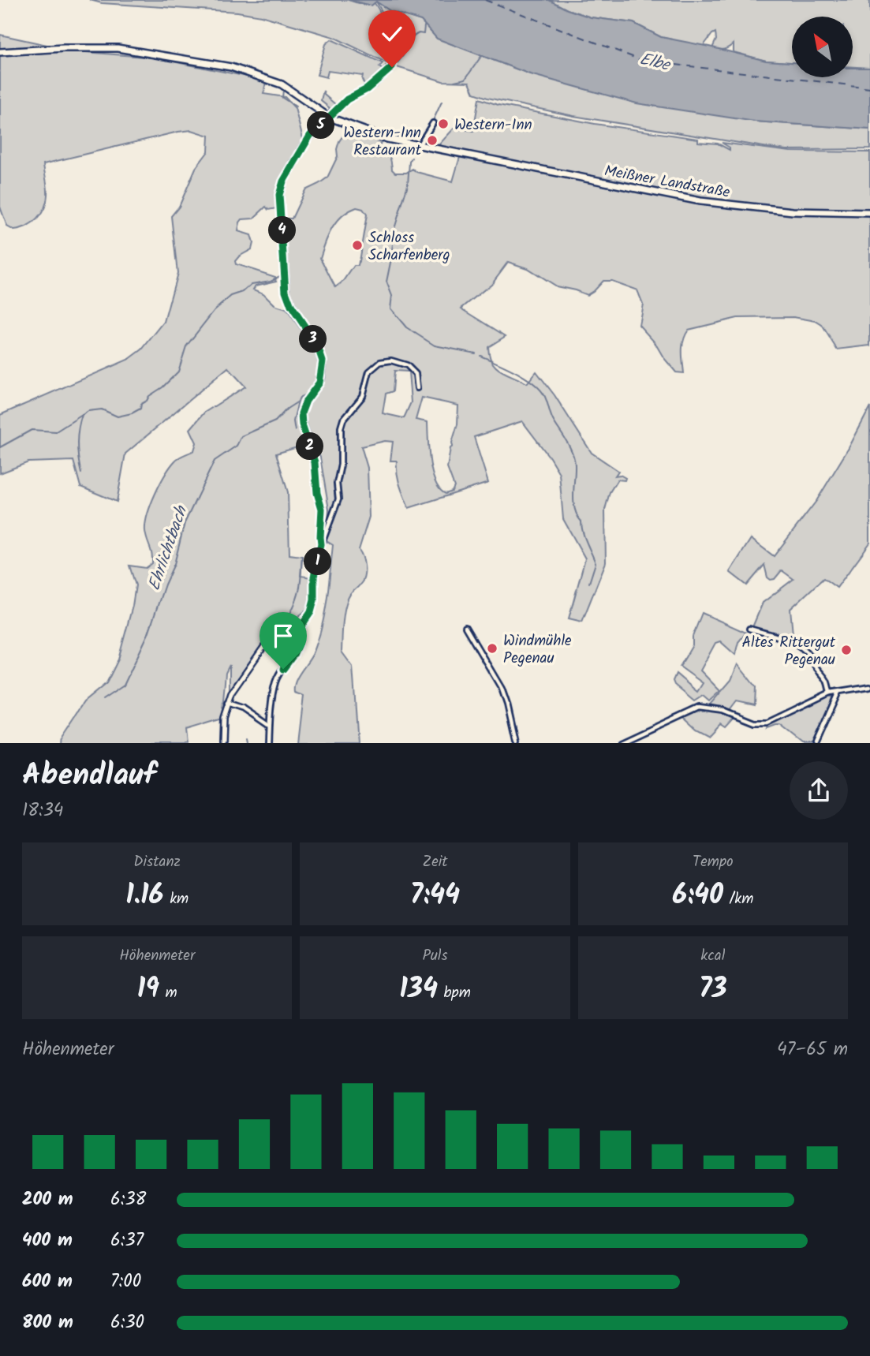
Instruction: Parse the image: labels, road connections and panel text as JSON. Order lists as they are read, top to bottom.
{
  "streets": {
    "main road": ["Meißner Landstraße"]
  },
  "water": ["Elbe", "Ehrlichtbach"],
  "places": [
    "Western-Inn",
    "Western-Inn Restaurant",
    "Schloss Scharfenberg",
    "Windmühle Pegenau",
    "Altes Rittergut Pegenau"
  ],
  "north": "top left",
  "page": {
    "pins": [
      "5",
      "4",
      "3",
      "2",
      "1"
    ],
    "heading": ["Abendlauf", "18:34"],
    "stats": [
      ["Distanz", "1.16 km"],
      ["Zeit", "7:44"],
      ["Tempo", "6:40 /km"],
      ["Höhenmeter", "19 m"],
      ["Puls", "134 bpm"],
      ["kcal", "73"]
    ],
    "chart": ["Höhenmeter", "47–65 m"],
    "list": [
      {
        "name": "200 m",
        "note": "6:38"
      },
      {
        "name": "400 m",
        "note": "6:37"
      },
      {
        "name": "600 m",
        "note": "7:00"
      },
      {
        "name": "800 m",
        "note": "6:30"
      }
    ]
  }
}
